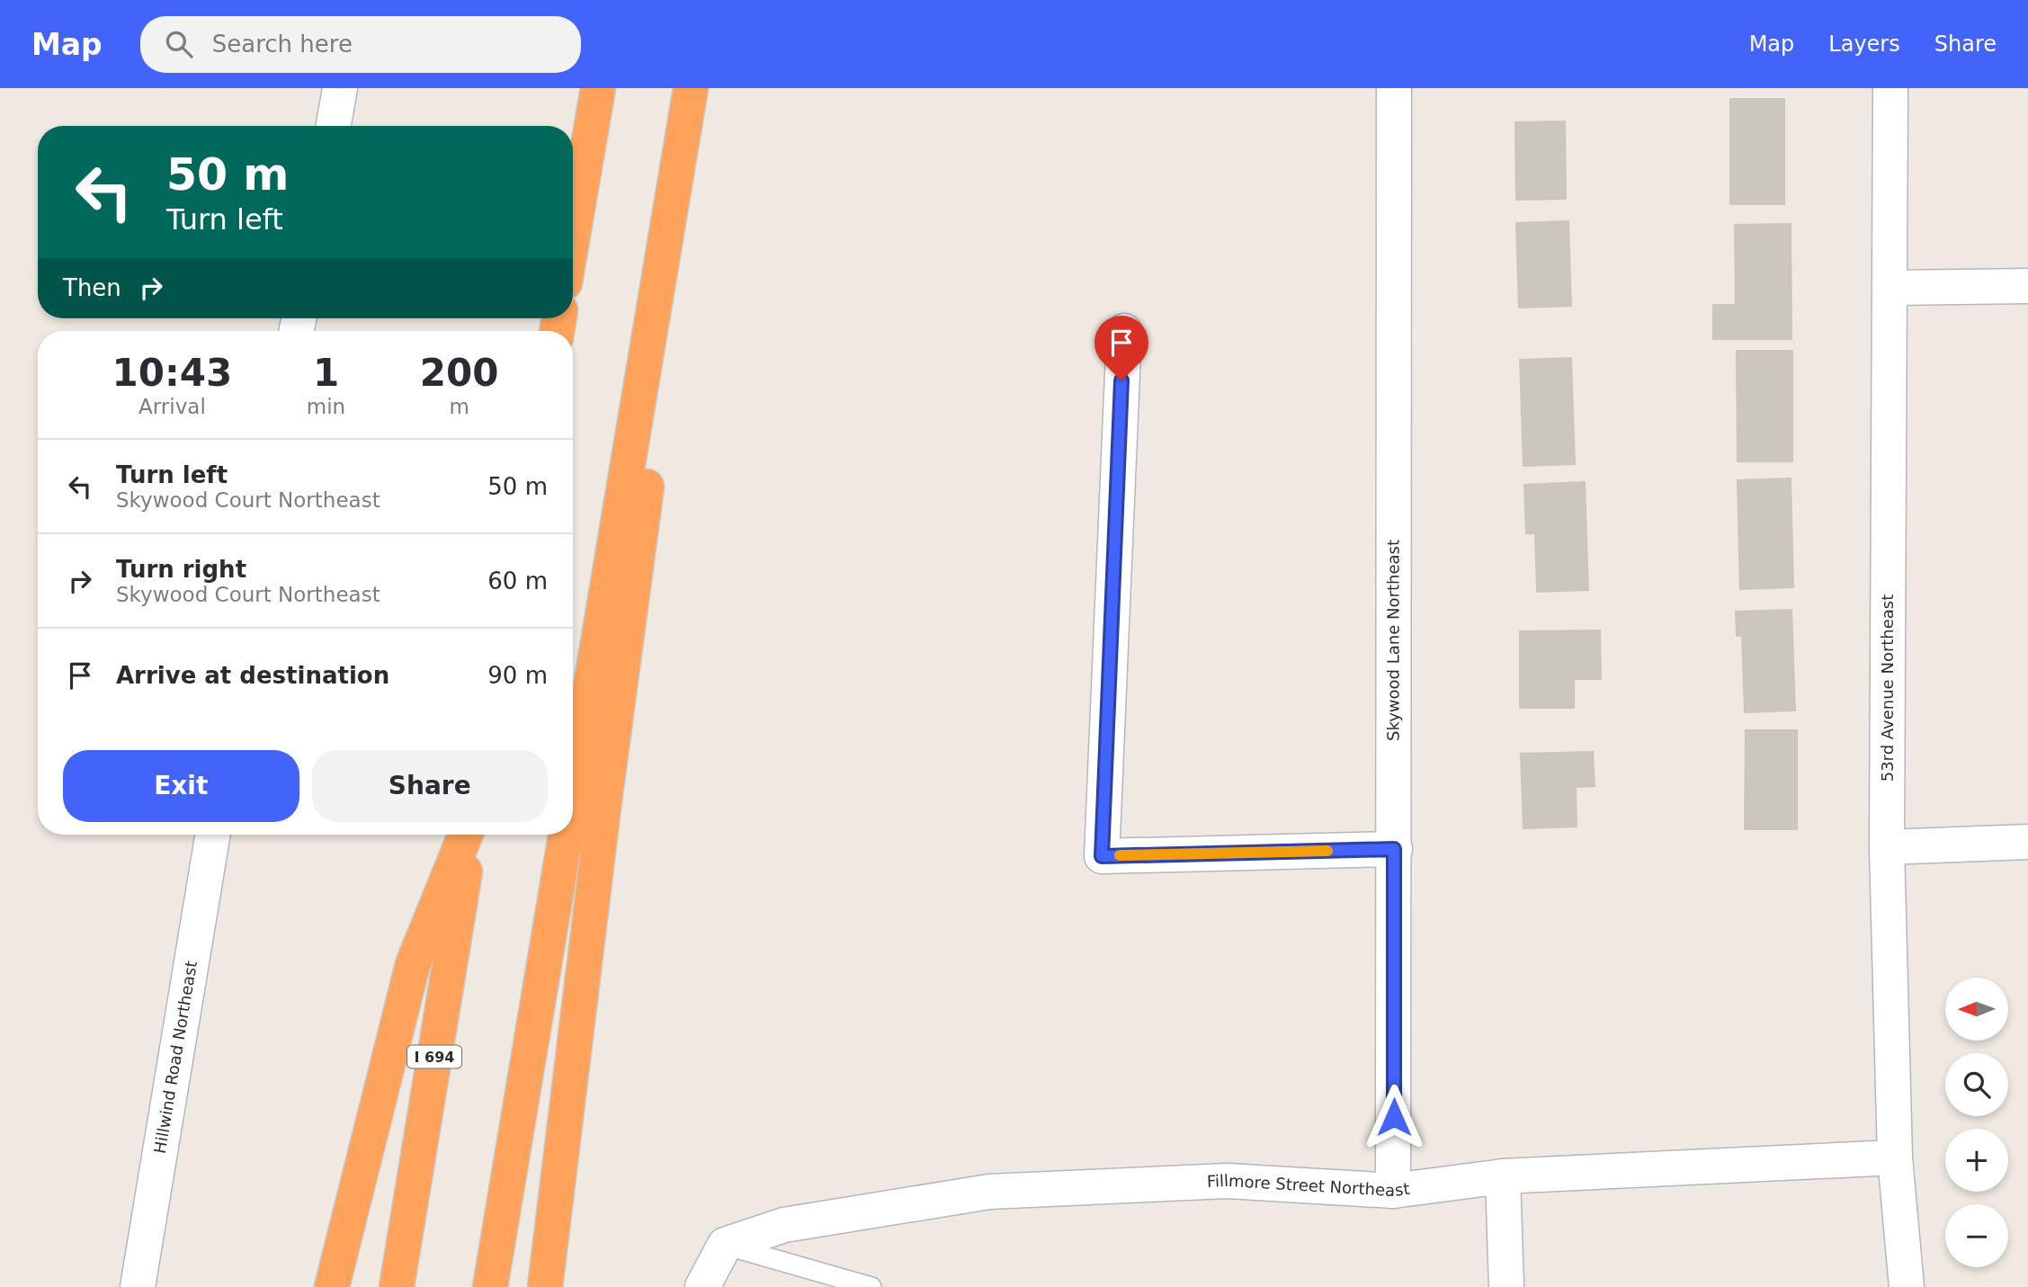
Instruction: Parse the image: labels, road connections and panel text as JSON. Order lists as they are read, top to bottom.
{
  "streets": {
    "highway": ["I 694"],
    "street": [
      "Skywood Lane Northeast",
      "53rd Avenue Northeast",
      "Hillwind Road Northeast",
      "Fillmore Street Northeast"
    ]
  },
  "crossings": [
    ["Skywood Lane Northeast", "Fillmore Street Northeast"],
    ["53rd Avenue Northeast", "Fillmore Street Northeast"]
  ],
  "north": "left",
  "page": {
    "header": "Map",
    "search": "Search here",
    "nav": ["Map", "Layers", "Share"],
    "turn": ["50 m", "Turn left"],
    "then": "Then",
    "eta": [
      "10:43",
      "Arrival",
      "1",
      "min",
      "200",
      "m"
    ],
    "list": [
      {
        "name": "Turn left",
        "note": "Skywood Court Northeast",
        "value": "50 m"
      },
      {
        "name": "Turn right",
        "note": "Skywood Court Northeast",
        "value": "60 m"
      },
      {
        "name": "Arrive at destination",
        "value": "90 m"
      }
    ],
    "buttons": ["Exit", "Share"],
    "map_buttons": ["+", "−"]
  }
}
